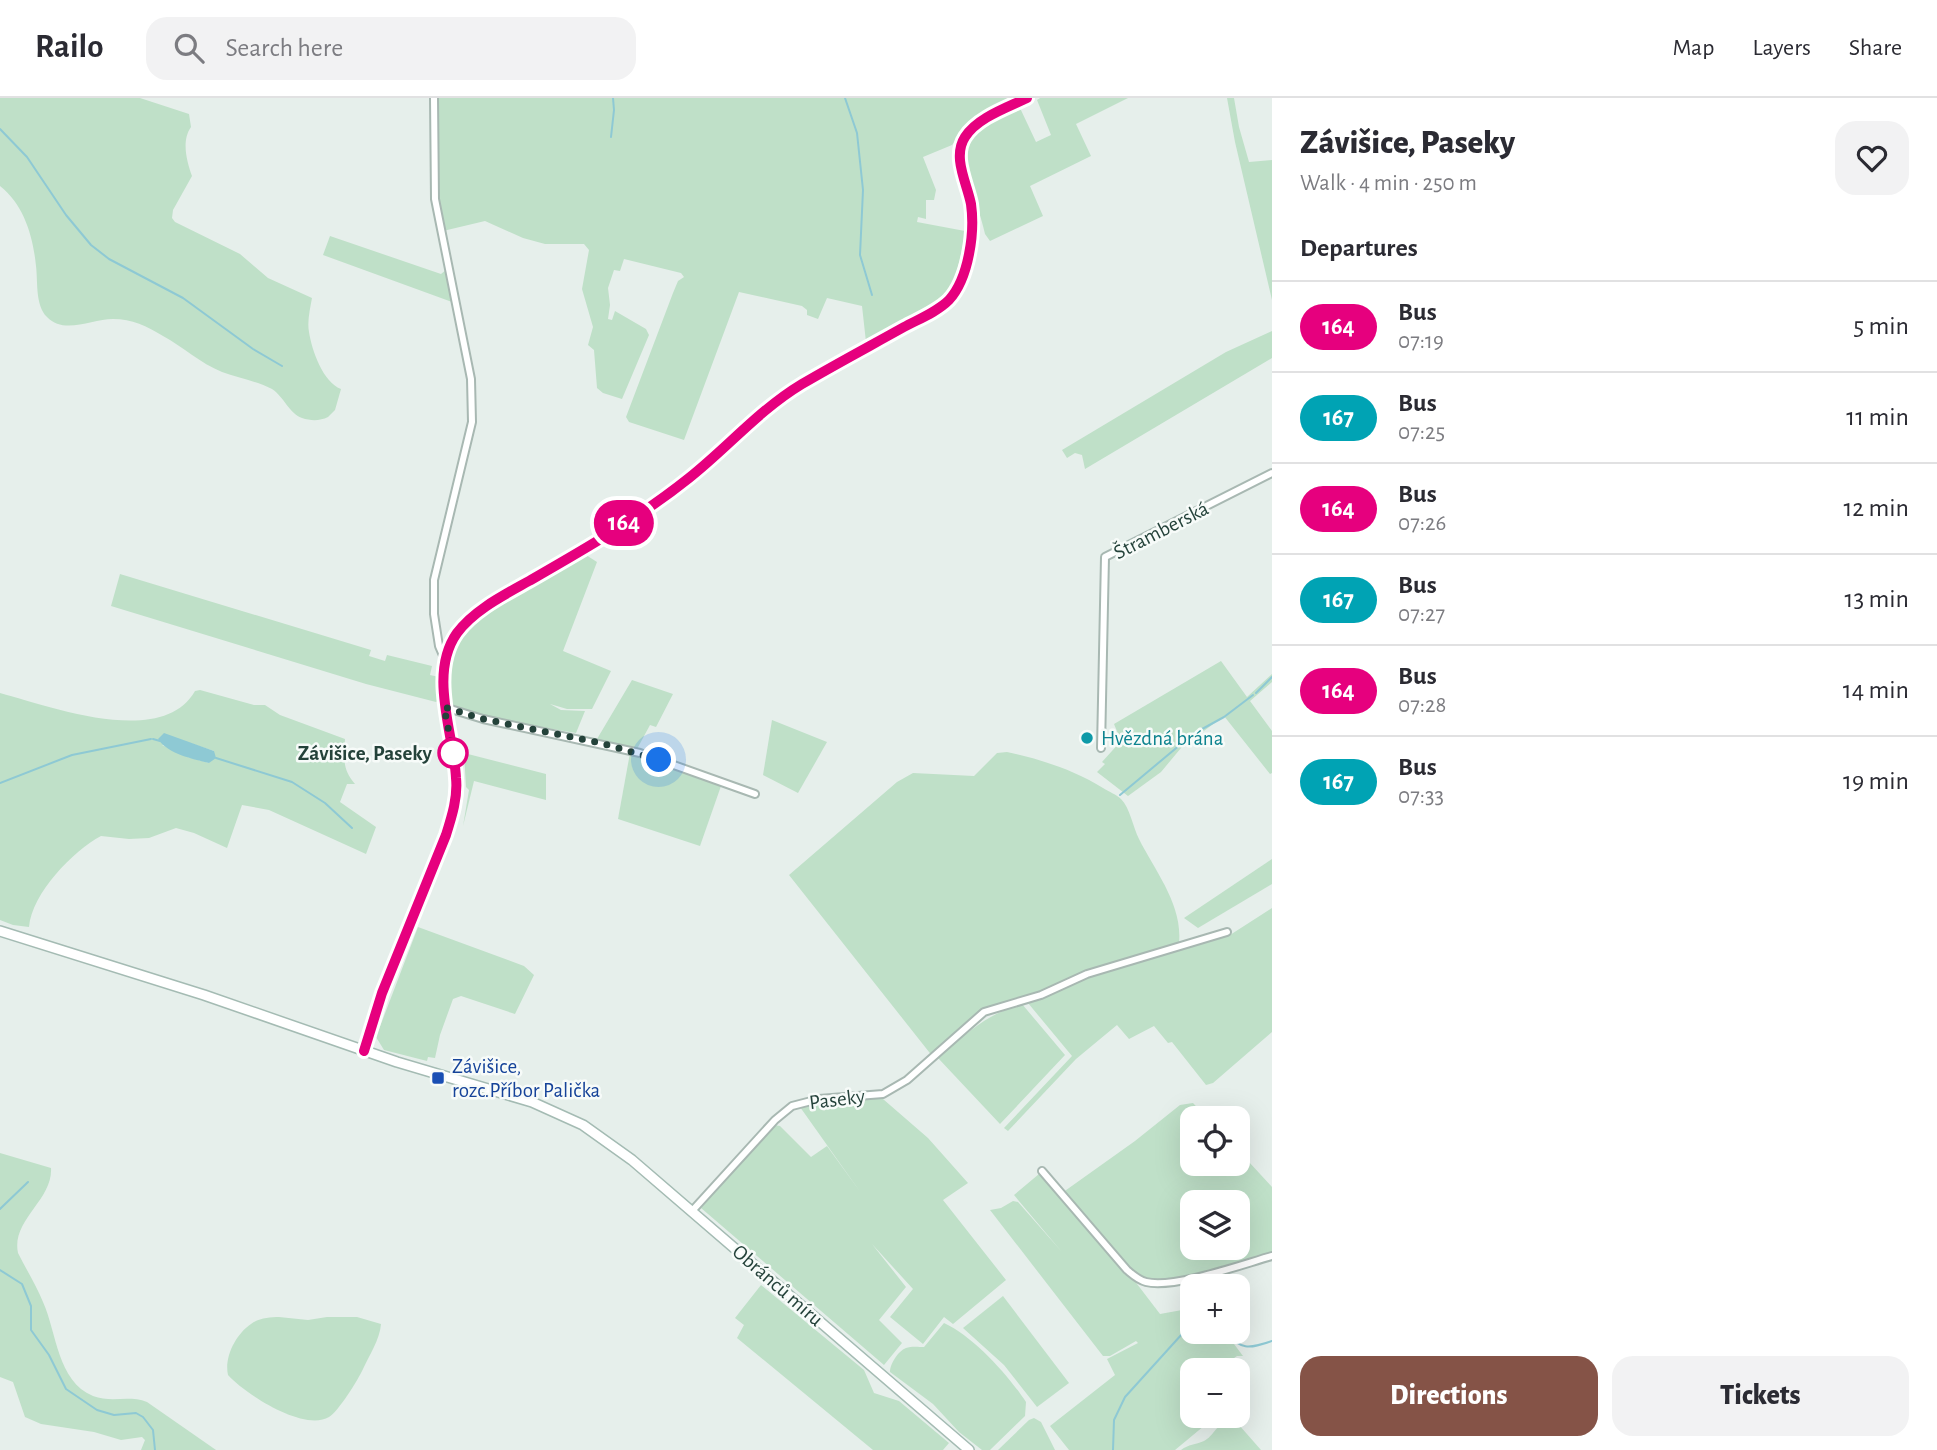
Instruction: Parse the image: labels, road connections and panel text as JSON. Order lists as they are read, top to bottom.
{
  "streets": {
    "main road": ["Obránců míru"],
    "street": ["Štramberská", "Paseky"]
  },
  "crossings": [
    ["Paseky", "Obránců míru"]
  ],
  "places": {
    "other": ["Hvězdná brána", "Závišice, Paseky"],
    "transit": ["Závišice, rozc.Příbor Palička"]
  },
  "lines": ["bus line 164"],
  "page": {
    "header": "Railo",
    "search": "Search here",
    "nav": ["Map", "Layers", "Share"],
    "on_map": "164",
    "heading": [
      ["Závišice, Paseky", "Walk · 4 min · 250 m"],
      "Departures"
    ],
    "list": [
      {
        "mark": "164",
        "name": "Bus",
        "note": "07:19",
        "value": "5 min"
      },
      {
        "mark": "167",
        "name": "Bus",
        "note": "07:25",
        "value": "11 min"
      },
      {
        "mark": "164",
        "name": "Bus",
        "note": "07:26",
        "value": "12 min"
      },
      {
        "mark": "167",
        "name": "Bus",
        "note": "07:27",
        "value": "13 min"
      },
      {
        "mark": "164",
        "name": "Bus",
        "note": "07:28",
        "value": "14 min"
      },
      {
        "mark": "167",
        "name": "Bus",
        "note": "07:33",
        "value": "19 min"
      }
    ],
    "map_buttons": ["+", "−"],
    "buttons": ["Directions", "Tickets"]
  }
}
